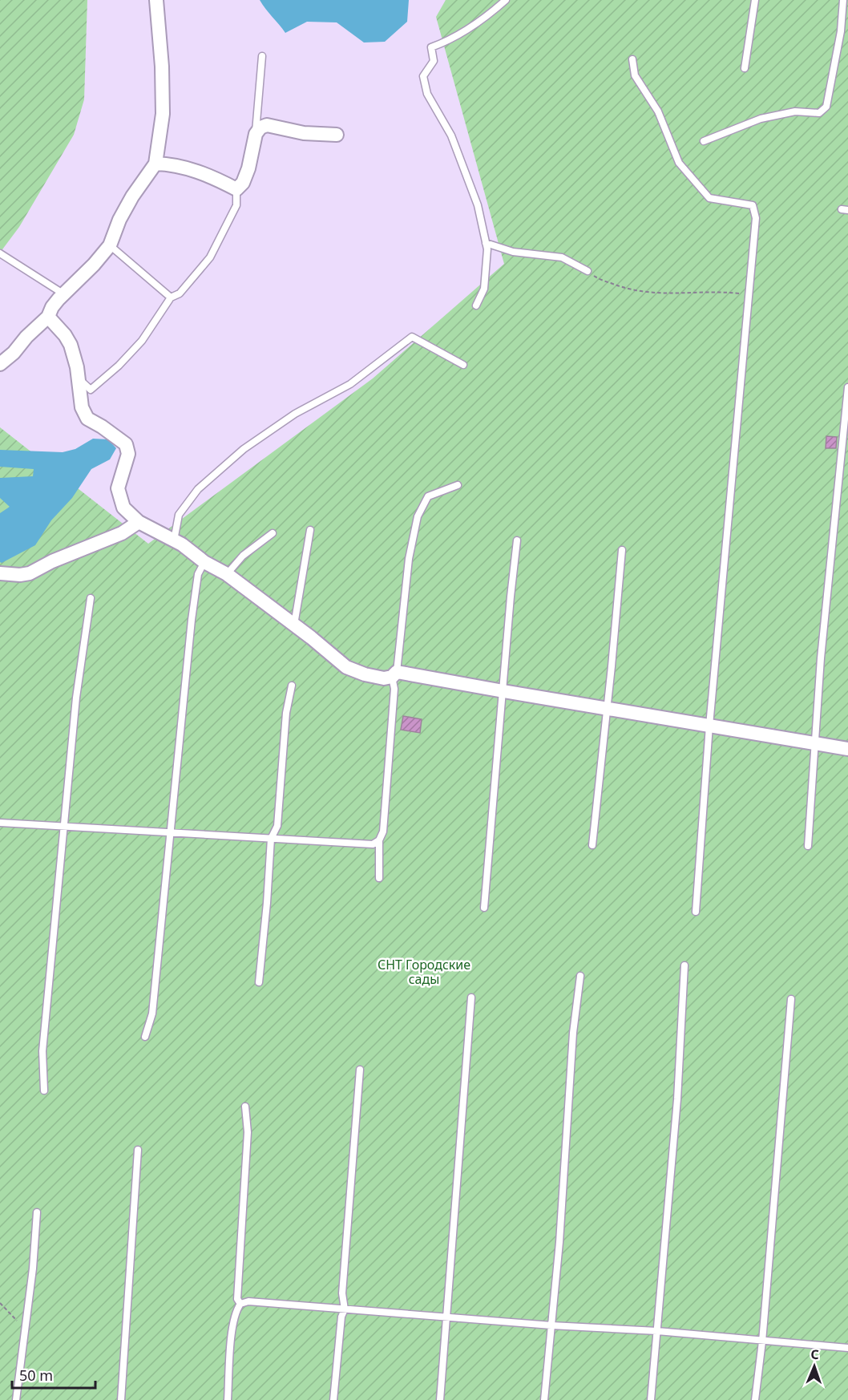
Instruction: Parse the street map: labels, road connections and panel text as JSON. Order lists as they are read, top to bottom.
{
  "parks": ["СНТ Городские сады"],
  "scale_bar": "50 m",
  "north": "top"
}
